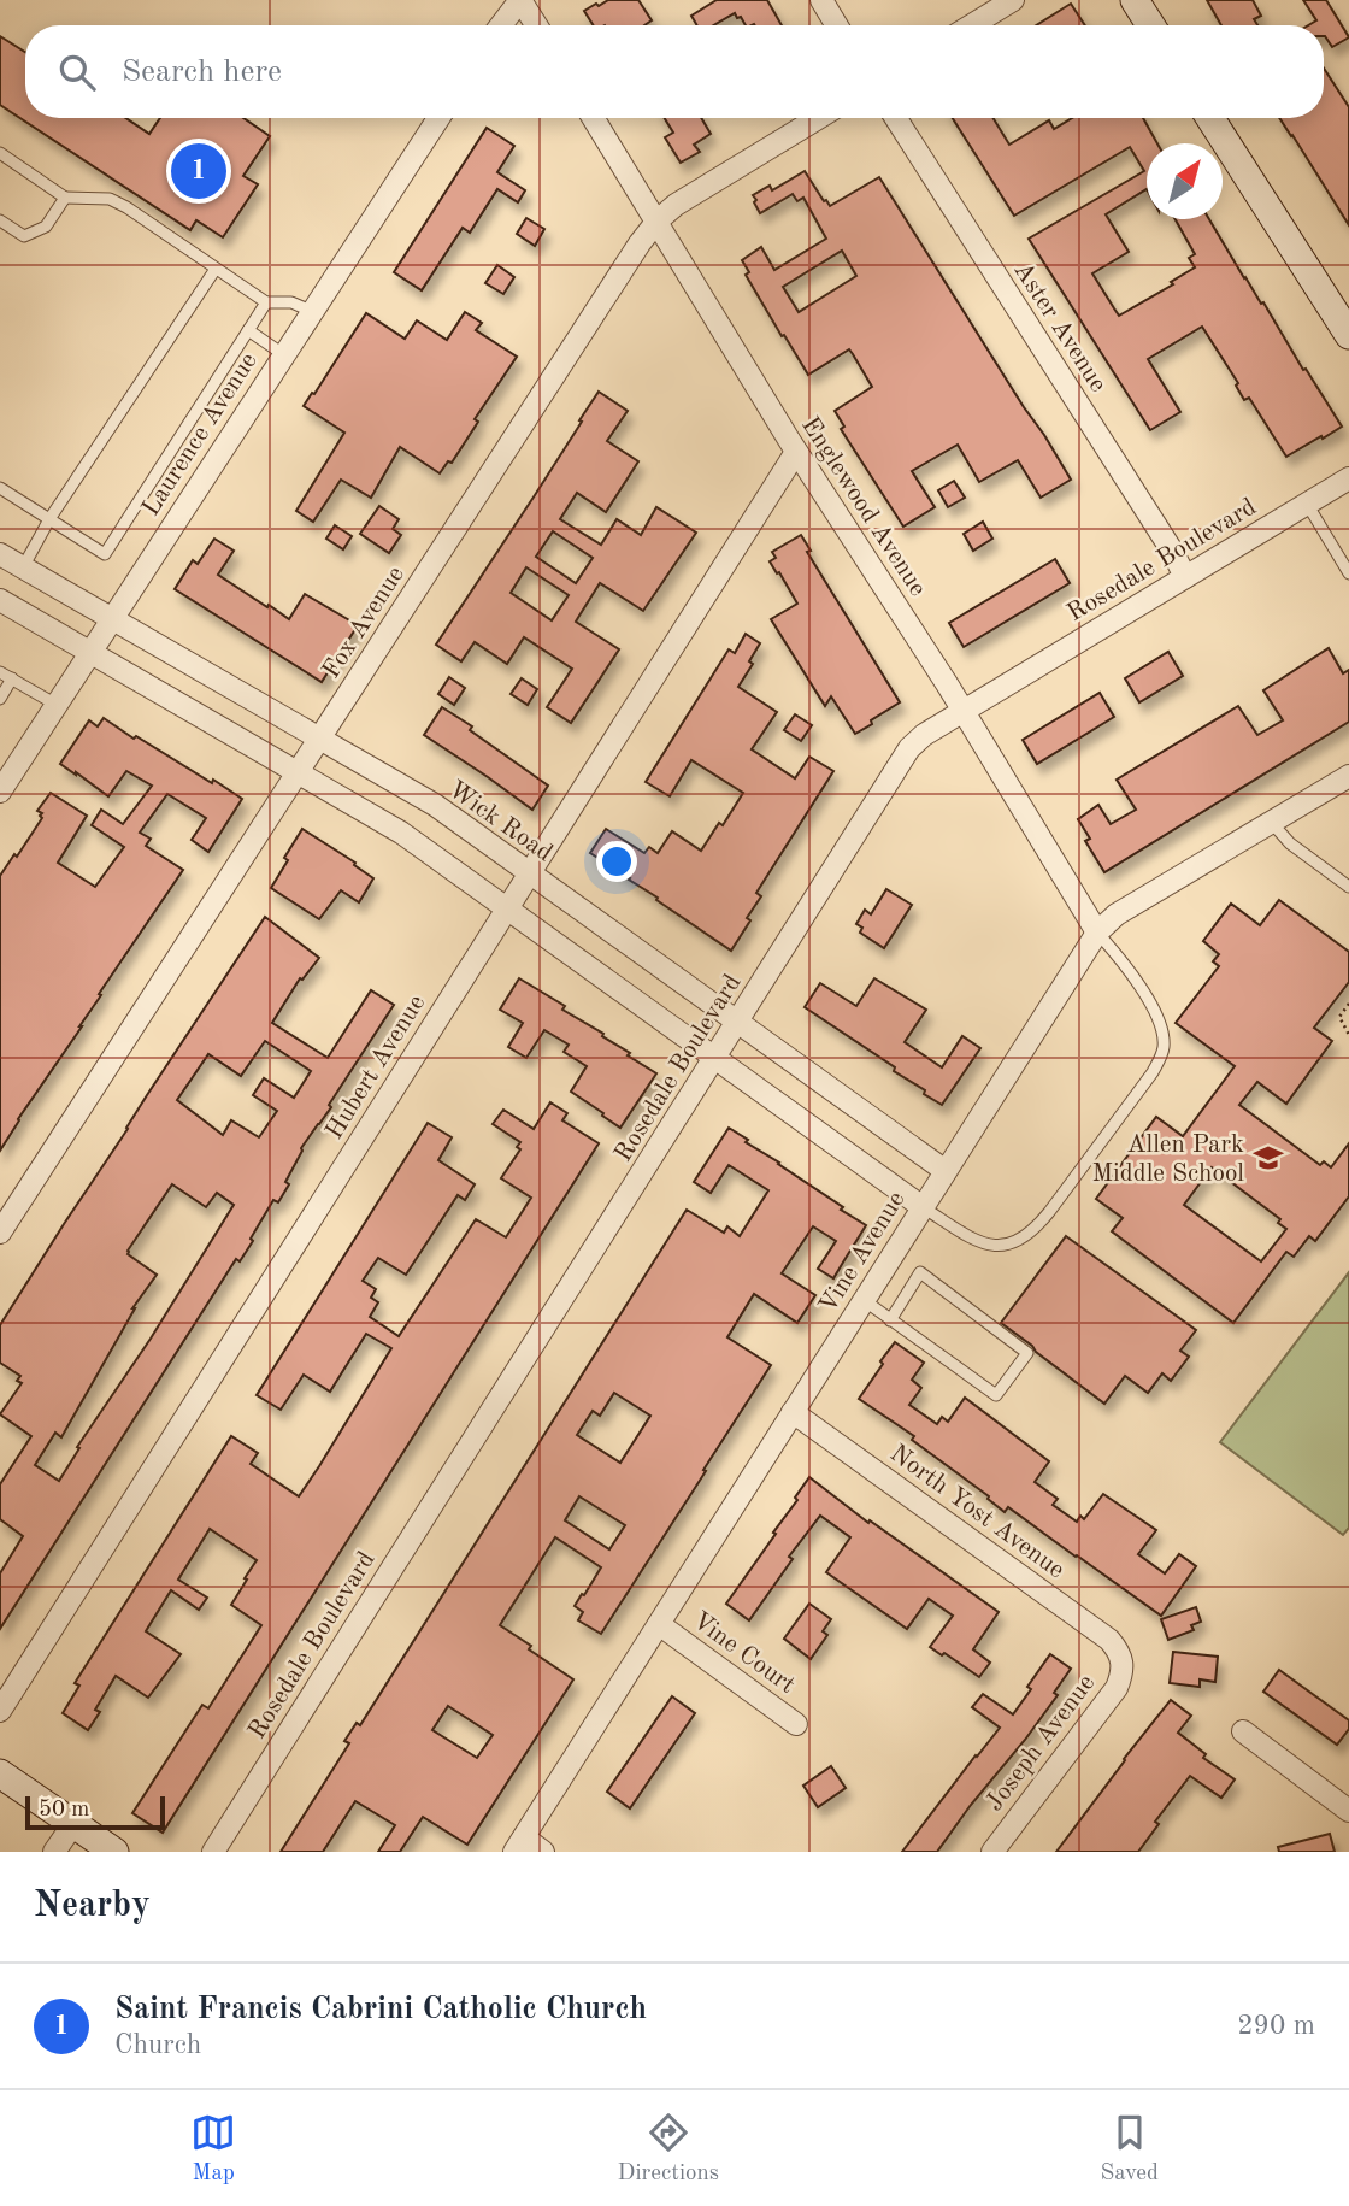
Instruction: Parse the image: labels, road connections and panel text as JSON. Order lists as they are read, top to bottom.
{
  "streets": {
    "street": [
      "Aster Avenue",
      "Laurence Avenue",
      "Englewood Avenue",
      "Rosedale Boulevard",
      "Fox Avenue",
      "Wick Road",
      "Hubert Avenue",
      "Vine Avenue",
      "North Yost Avenue",
      "Vine Court",
      "Joseph Avenue"
    ]
  },
  "crossings": [
    ["Aster Avenue", "Rosedale Boulevard"],
    ["Laurence Avenue", "Wick Road"],
    ["Englewood Avenue", "Rosedale Boulevard"],
    ["Englewood Avenue", "Fox Avenue"],
    ["Englewood Avenue", "Hubert Avenue"],
    ["Englewood Avenue", "Vine Avenue"],
    ["Rosedale Boulevard", "Wick Road"],
    ["Fox Avenue", "Wick Road"],
    ["Wick Road", "Hubert Avenue"],
    ["Wick Road", "Vine Avenue"],
    ["Vine Avenue", "North Yost Avenue"],
    ["Vine Avenue", "Vine Court"],
    ["North Yost Avenue", "Joseph Avenue"]
  ],
  "places": {
    "school or university": ["Allen Park Middle School"]
  },
  "scale_bar": "50 m",
  "north": "top right",
  "page": {
    "search": "Search here",
    "pins": "1",
    "scale": "50 m",
    "heading": "Nearby",
    "list": [
      {
        "mark": "1",
        "name": "Saint Francis Cabrini Catholic Church",
        "note": "Church",
        "value": "290 m"
      }
    ],
    "nav": ["Map", "Directions", "Saved"]
  }
}
